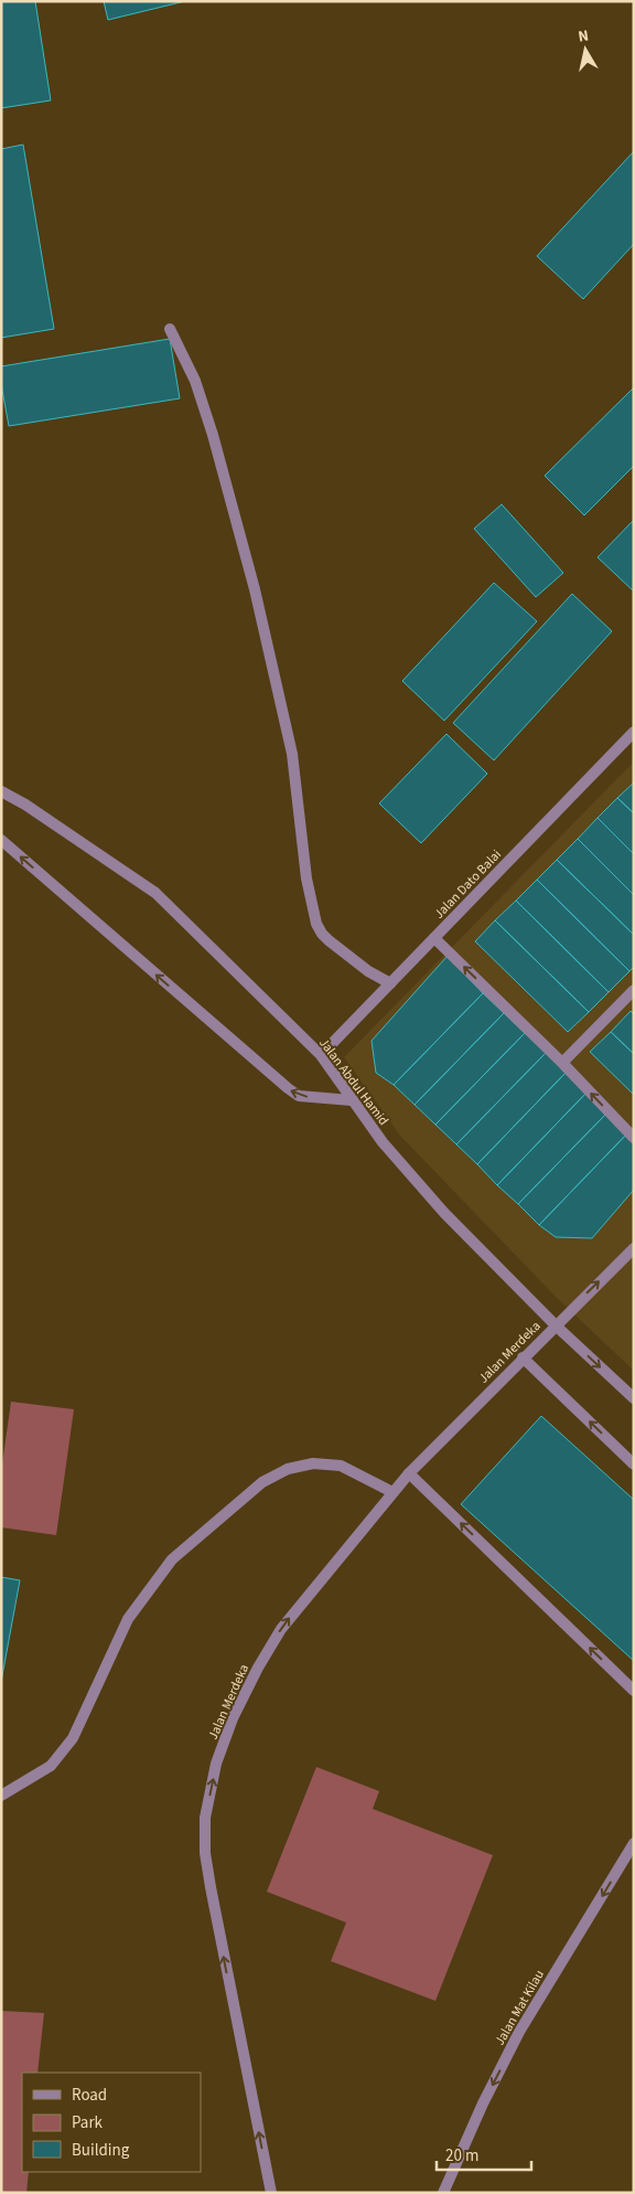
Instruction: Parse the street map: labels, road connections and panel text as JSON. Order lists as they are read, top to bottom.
{
  "streets": {
    "street": [
      "Jalan Dato Balai",
      "Jalan Abdul Hamid",
      "Jalan Merdeka",
      "Jalan Mat Kilau"
    ]
  },
  "crossings": [
    ["Jalan Dato Balai", "Jalan Abdul Hamid"],
    ["Jalan Abdul Hamid", "Jalan Merdeka"]
  ],
  "one_way": ["Jalan Merdeka", "Jalan Mat Kilau"],
  "legend": ["Road", "Park", "Building"],
  "scale_bar": "20 m",
  "north": "top"
}
